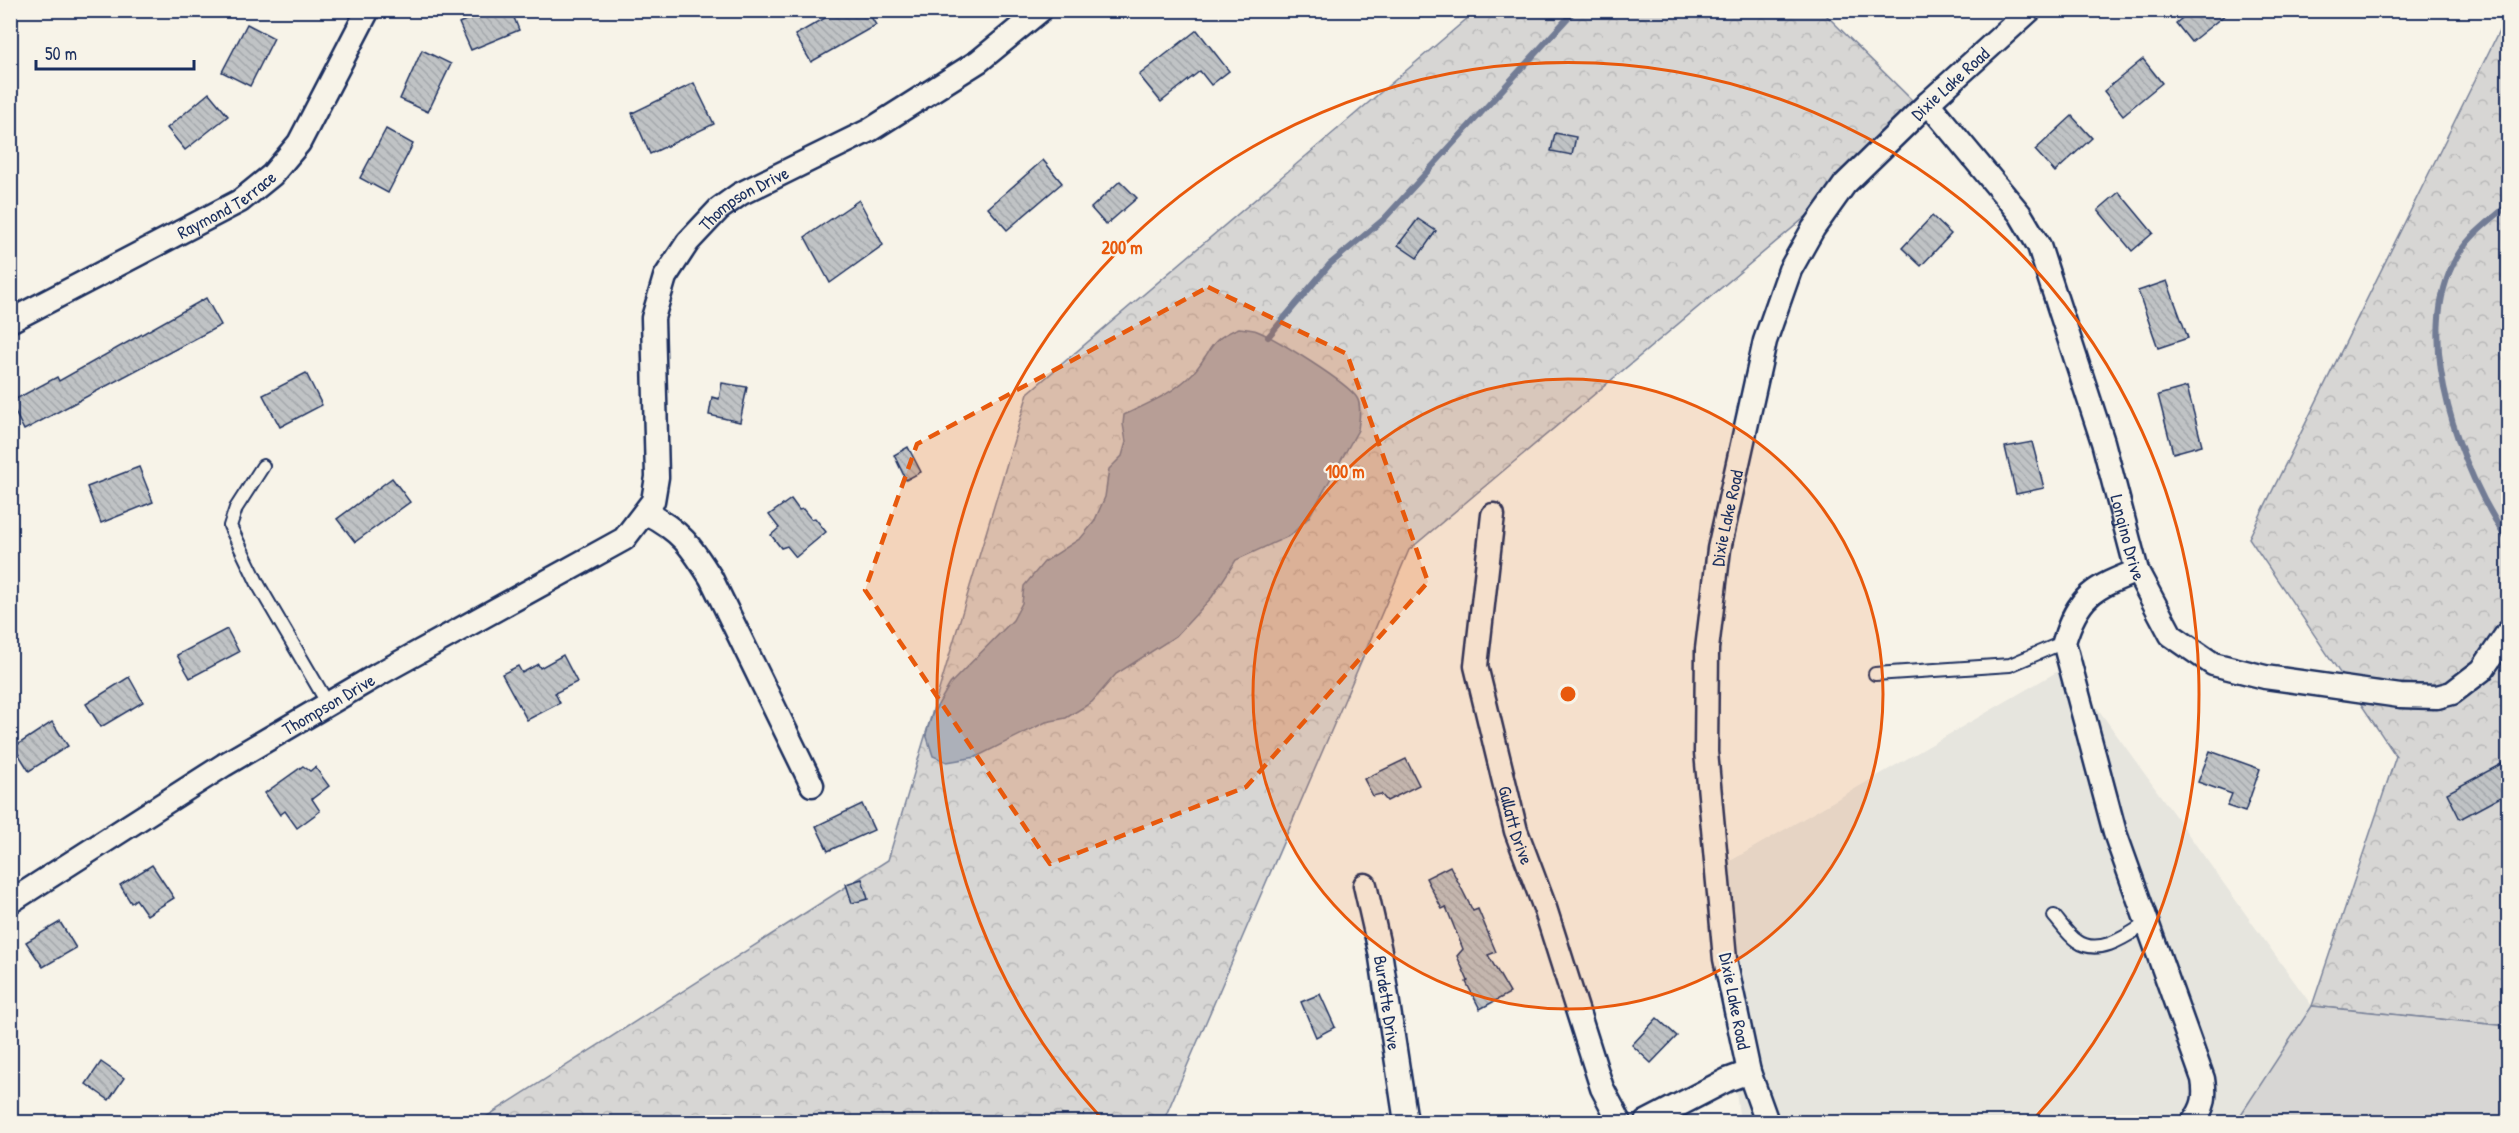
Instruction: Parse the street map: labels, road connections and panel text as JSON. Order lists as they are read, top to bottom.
{
  "streets": {
    "street": [
      "Dixie Lake Road",
      "Thompson Drive",
      "Raymond Terrace",
      "Longino Drive",
      "Gullatt Drive",
      "Burdette Drive"
    ]
  },
  "crossings": [
    ["Dixie Lake Road", "Longino Drive"]
  ],
  "scale_bar": "50 m",
  "rings": ["200 m", "100 m"]
}
